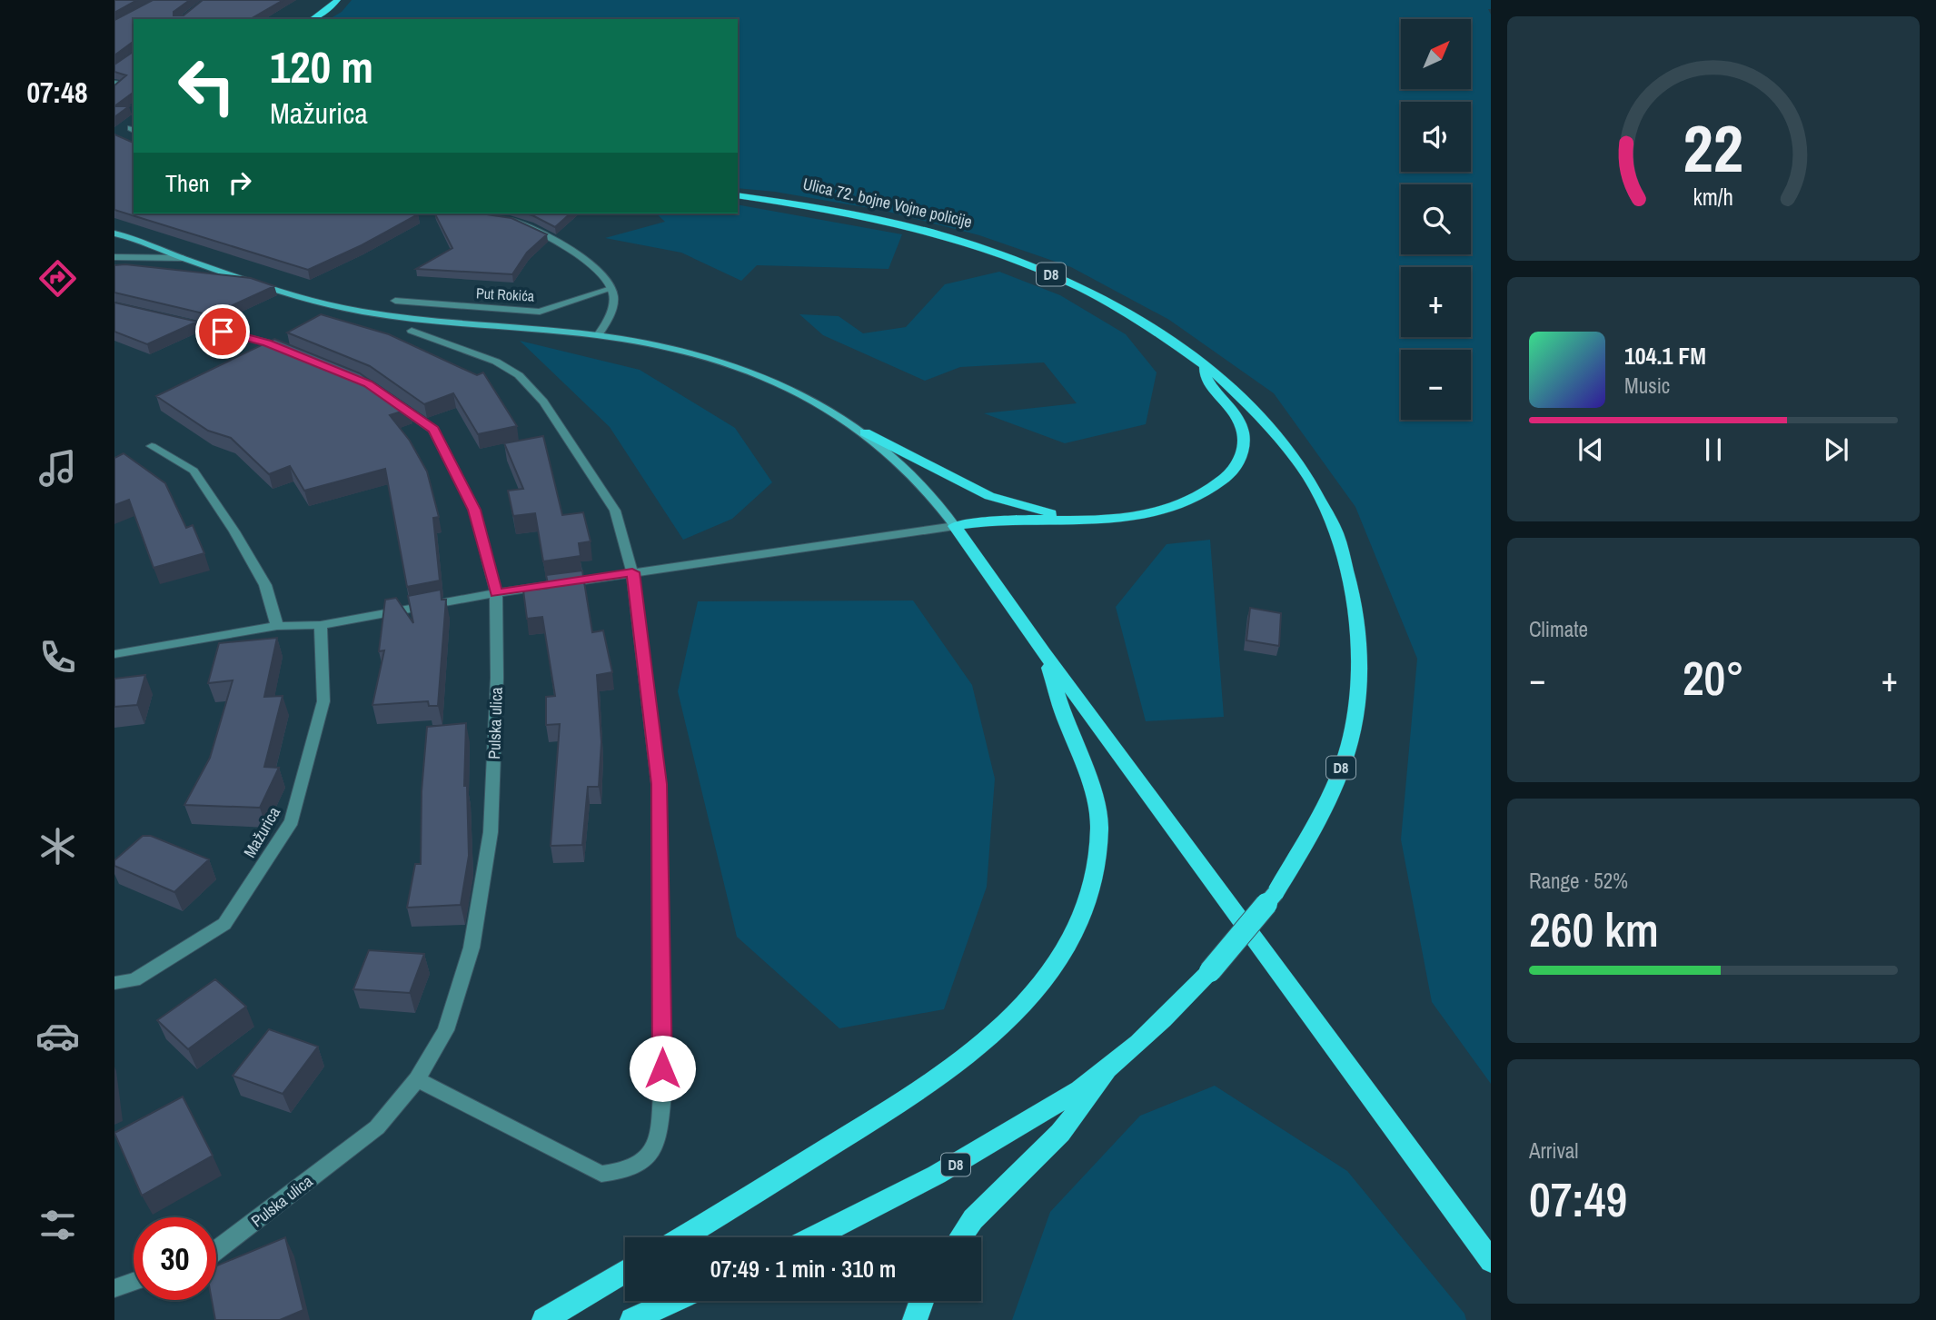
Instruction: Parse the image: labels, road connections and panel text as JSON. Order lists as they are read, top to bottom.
{
  "streets": {
    "main road": ["Ulica 72. bojne Vojne policije", "D8"],
    "street": ["Put Rokića", "Pulska ulica", "Mažurica"]
  },
  "north": "top right",
  "page": {
    "tabs": "07:48",
    "map_buttons": ["+", "−"],
    "turn": ["120 m", "Mažurica"],
    "then": "Then",
    "song": ["104.1 FM", "Music"],
    "tile": [
      "Climate",
      ["Range · 52%", "260 km"],
      ["Arrival", "07:49"]
    ],
    "heat": ["−", "20°", "+"],
    "limit": "30",
    "trip": "07:49 · 1 min · 310 m",
    "gauge": ["22", "km/h"]
  }
}
